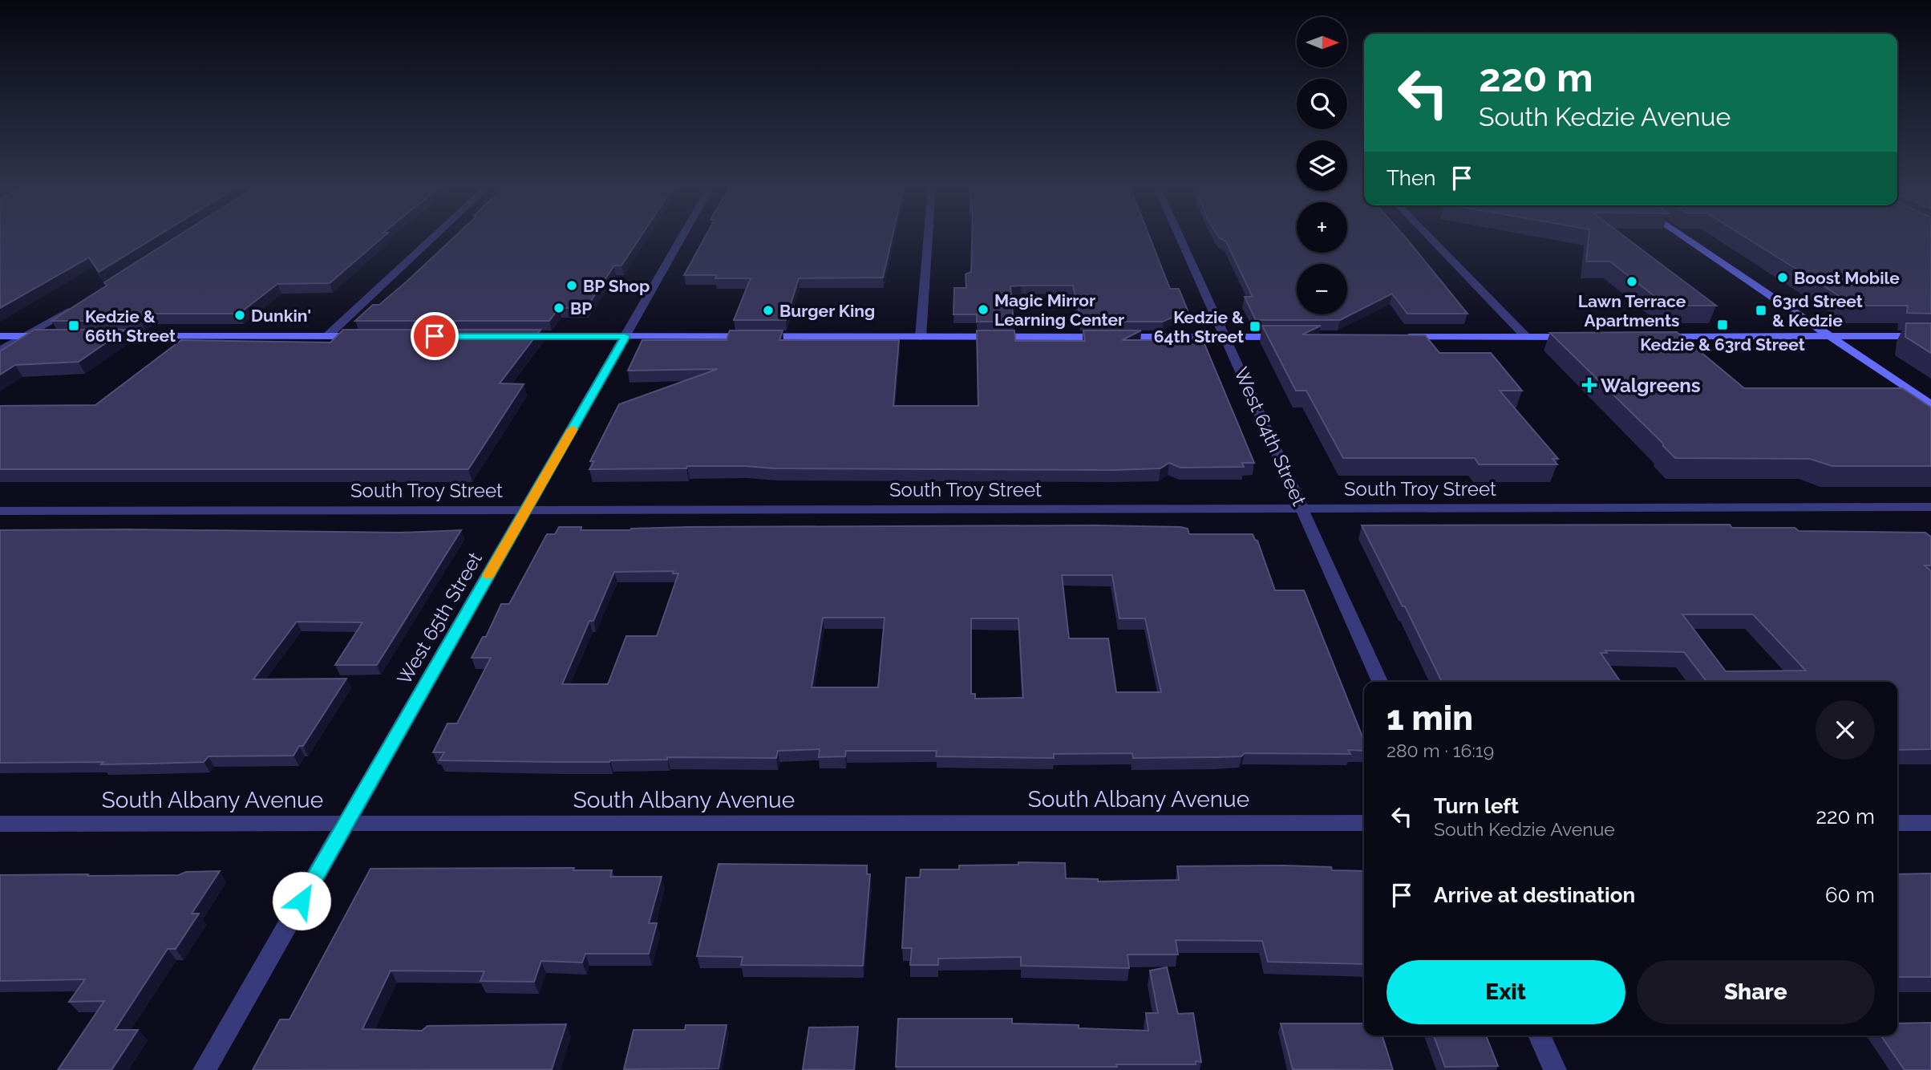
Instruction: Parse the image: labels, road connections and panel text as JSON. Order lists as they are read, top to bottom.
{
  "streets": {
    "street": [
      "West 64th Street",
      "South Troy Street",
      "West 65th Street",
      "South Albany Avenue"
    ]
  },
  "crossings": [
    ["West 64th Street", "South Troy Street"],
    ["South Troy Street", "West 65th Street"],
    ["West 65th Street", "South Albany Avenue"]
  ],
  "places": {
    "other": [
      "Boost Mobile",
      "Lawn Terrace Apartments",
      "BP Shop",
      "BP",
      "Magic Mirror Learning Center",
      "Burger King",
      "Dunkin'"
    ],
    "transit": [
      "63rd Street & Kedzie",
      "Kedzie & 63rd Street",
      "Kedzie & 66th Street",
      "Kedzie & 64th Street"
    ],
    "health": ["Walgreens"]
  },
  "north": "right",
  "page": {
    "map_buttons": ["+", "−"],
    "turn": ["220 m", "South Kedzie Avenue"],
    "then": "Then",
    "heading": ["1 min", "280 m · 16:19"],
    "list": [
      {
        "name": "Turn left",
        "note": "South Kedzie Avenue",
        "value": "220 m"
      },
      {
        "name": "Arrive at destination",
        "value": "60 m"
      }
    ],
    "buttons": ["Exit", "Share"]
  }
}
